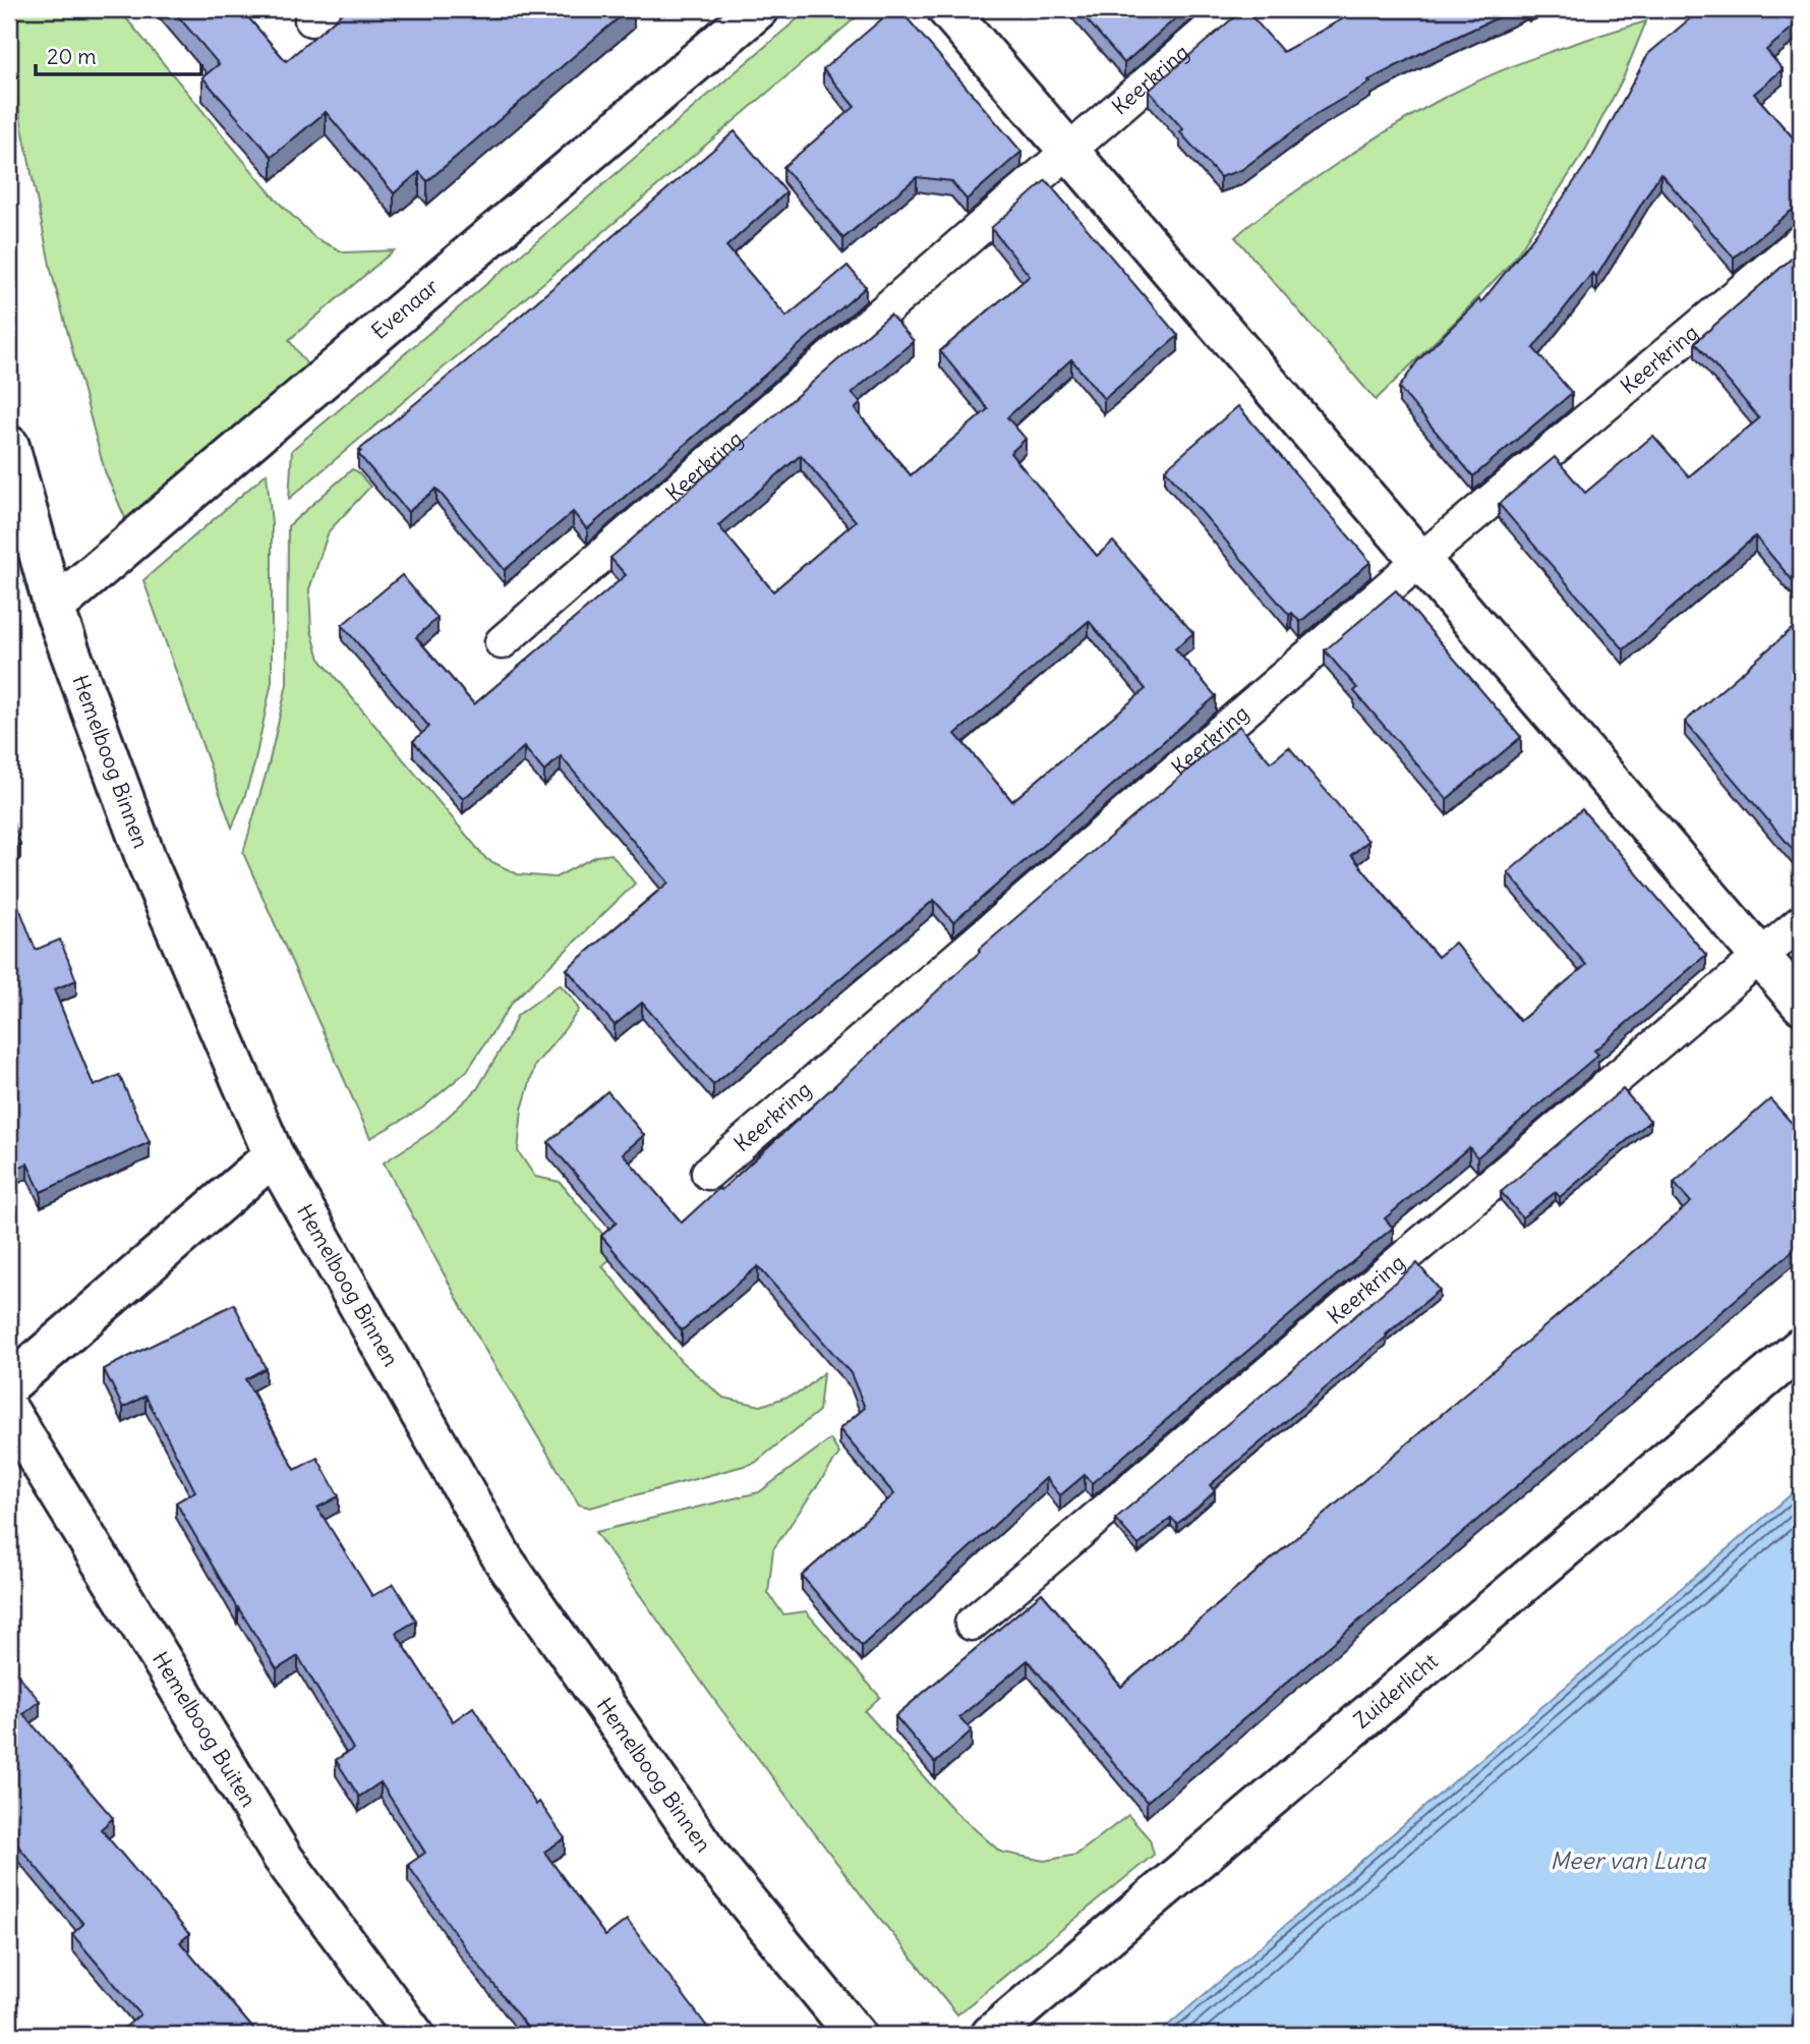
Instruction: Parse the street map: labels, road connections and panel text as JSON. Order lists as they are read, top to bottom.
{
  "streets": {
    "street": [
      "Evenaar",
      "Hemelboog Binnen",
      "Zuiderlicht",
      "Hemelboog Buiten"
    ],
    "lane": ["Keerkring"]
  },
  "crossings": [
    ["Evenaar", "Hemelboog Binnen"]
  ],
  "water": ["Meer van Luna"],
  "scale_bar": "20 m"
}
